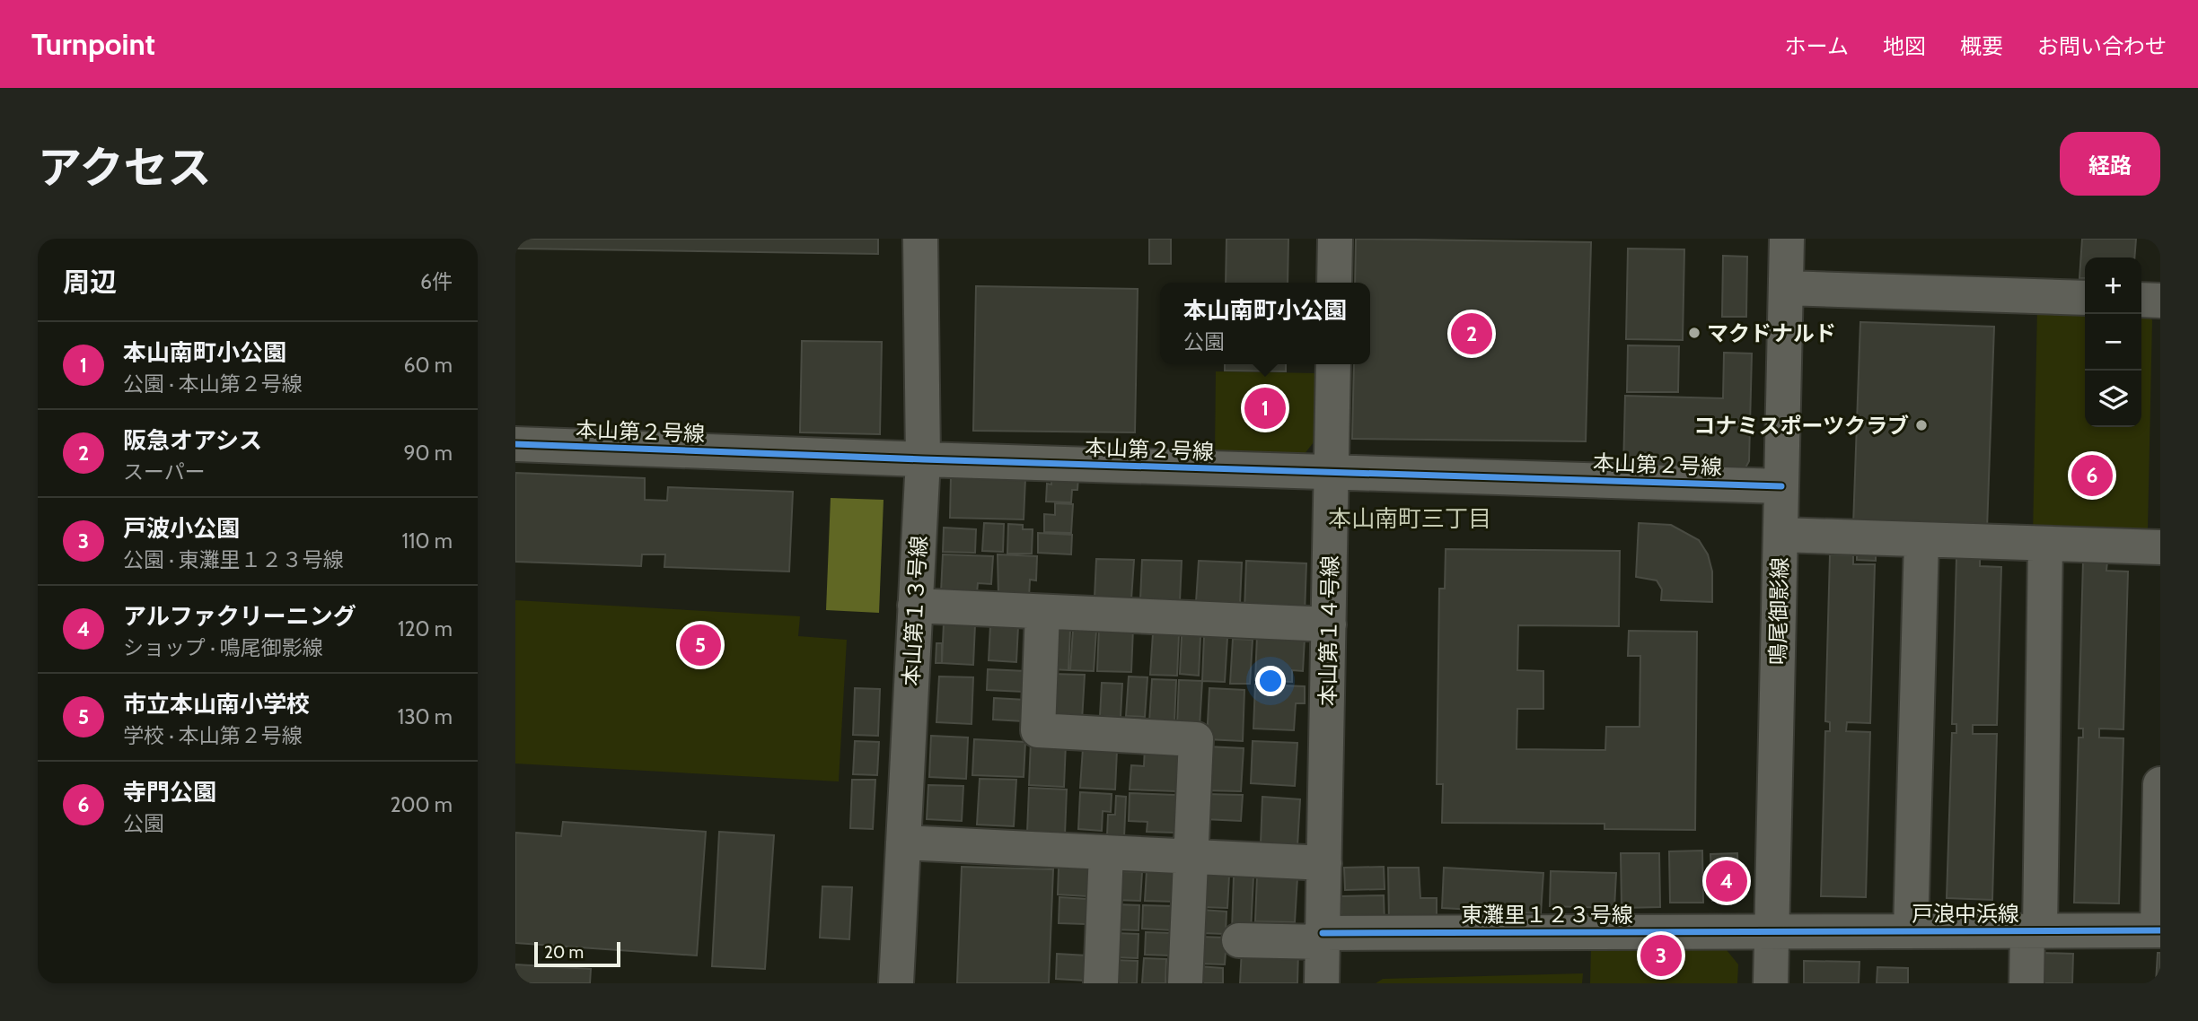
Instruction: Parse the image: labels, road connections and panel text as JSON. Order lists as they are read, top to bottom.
{
  "streets": {
    "street": [
      "本山第２号線",
      "本山第１３号線",
      "鳴尾御影線",
      "本山第１４号線",
      "戸浪中浜線",
      "東灘里１２３号線"
    ]
  },
  "crossings": [
    ["本山第２号線", "本山第１３号線"],
    ["本山第２号線", "鳴尾御影線"],
    ["本山第２号線", "本山第１４号線"],
    ["鳴尾御影線", "戸浪中浜線"],
    ["鳴尾御影線", "東灘里１２３号線"],
    ["本山第１４号線", "東灘里１２３号線"],
    ["戸浪中浜線", "東灘里１２３号線"]
  ],
  "districts": ["本山南町三丁目"],
  "places": ["マクドナルド", "コナミスポーツクラブ"],
  "scale_bar": "20 m",
  "page": {
    "header": "Turnpoint",
    "nav": [
      "ホーム",
      "地図",
      "概要",
      "お問い合わせ"
    ],
    "title": "アクセス",
    "buttons": "経路",
    "heading": ["周辺", "6件"],
    "map_buttons": ["+", "−"],
    "popup": ["本山南町小公園", "公園"],
    "pins": [
      "2",
      "1",
      "6",
      "5",
      "4",
      "3"
    ],
    "list": [
      {
        "mark": "1",
        "name": "本山南町小公園",
        "note": "公園 · 本山第２号線",
        "value": "60 m"
      },
      {
        "mark": "2",
        "name": "阪急オアシス",
        "note": "スーパー",
        "value": "90 m"
      },
      {
        "mark": "3",
        "name": "戸波小公園",
        "note": "公園 · 東灘里１２３号線",
        "value": "110 m"
      },
      {
        "mark": "4",
        "name": "アルファクリーニング",
        "note": "ショップ · 鳴尾御影線",
        "value": "120 m"
      },
      {
        "mark": "5",
        "name": "市立本山南小学校",
        "note": "学校 · 本山第２号線",
        "value": "130 m"
      },
      {
        "mark": "6",
        "name": "寺門公園",
        "note": "公園",
        "value": "200 m"
      }
    ],
    "scale": "20 m"
  }
}
